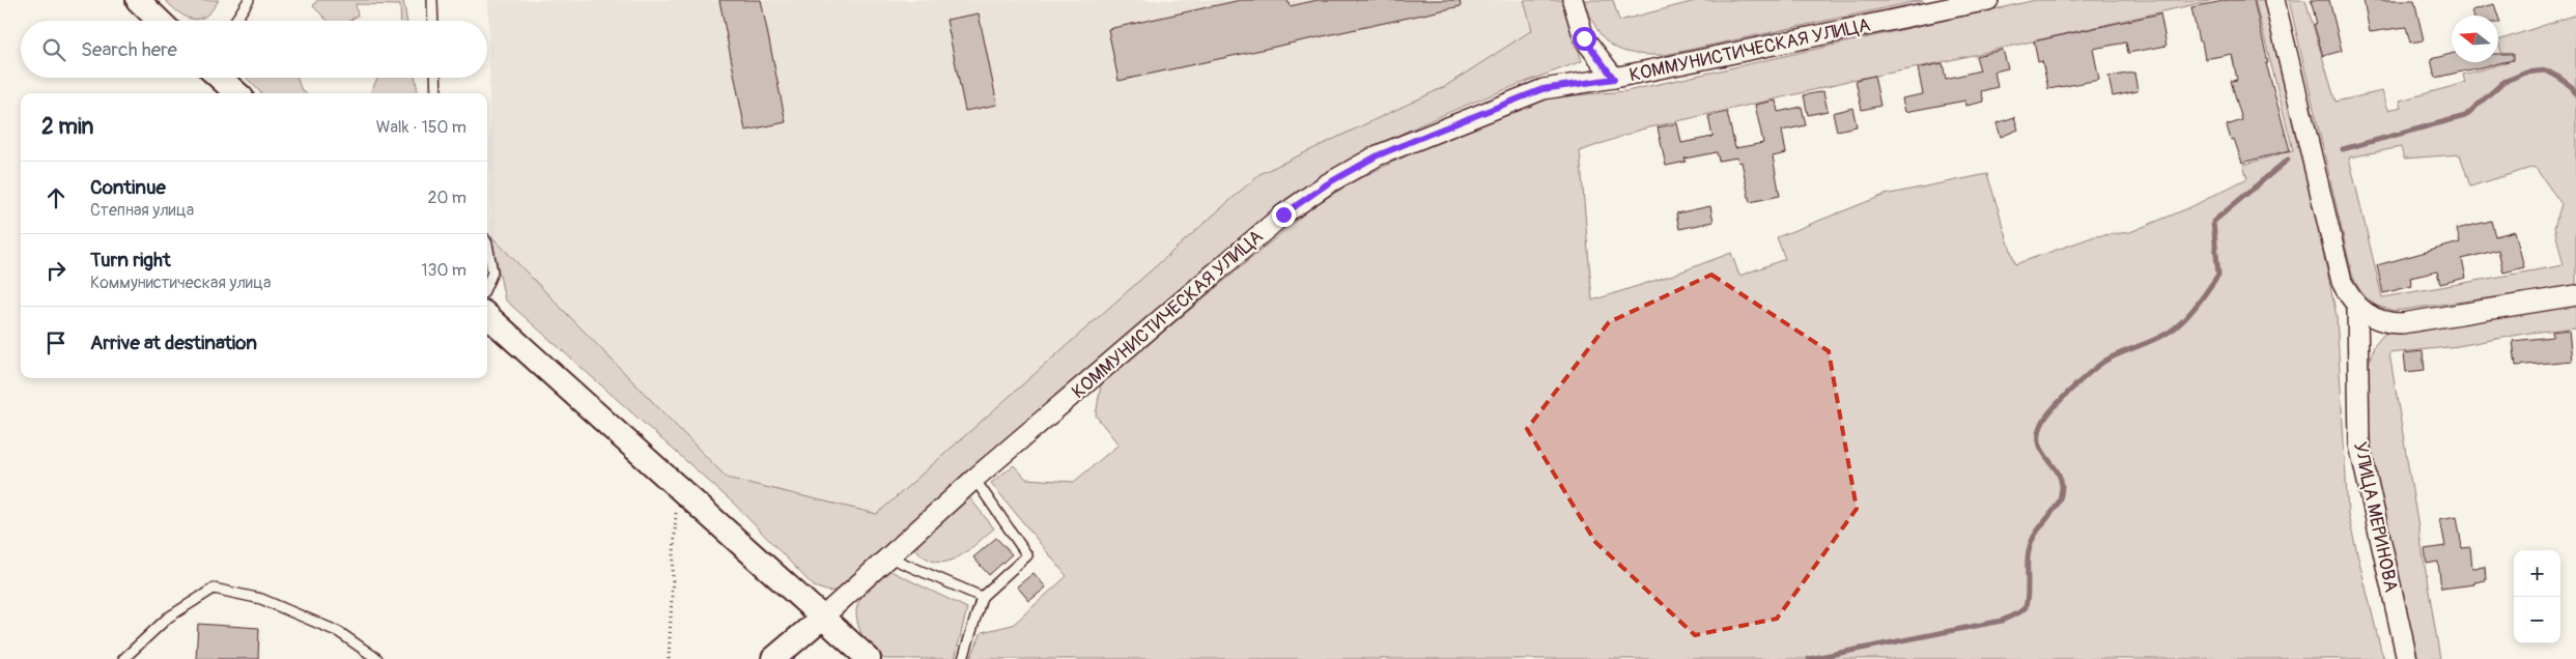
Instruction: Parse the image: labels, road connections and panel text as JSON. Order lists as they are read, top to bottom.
{
  "streets": {
    "street": ["КОММУНИСТИЧЕСКАЯ УЛИЦА", "УЛИЦА МЕРИНОВА"]
  },
  "north": "left",
  "page": {
    "search": "Search here",
    "heading": ["2 min", "Walk · 150 m"],
    "list": [
      ["Continue", "Степная улица", "20 m"],
      ["Turn right", "Коммунистическая улица", "130 m"],
      "Arrive at destination"
    ],
    "map_buttons": ["+", "−"]
  }
}
